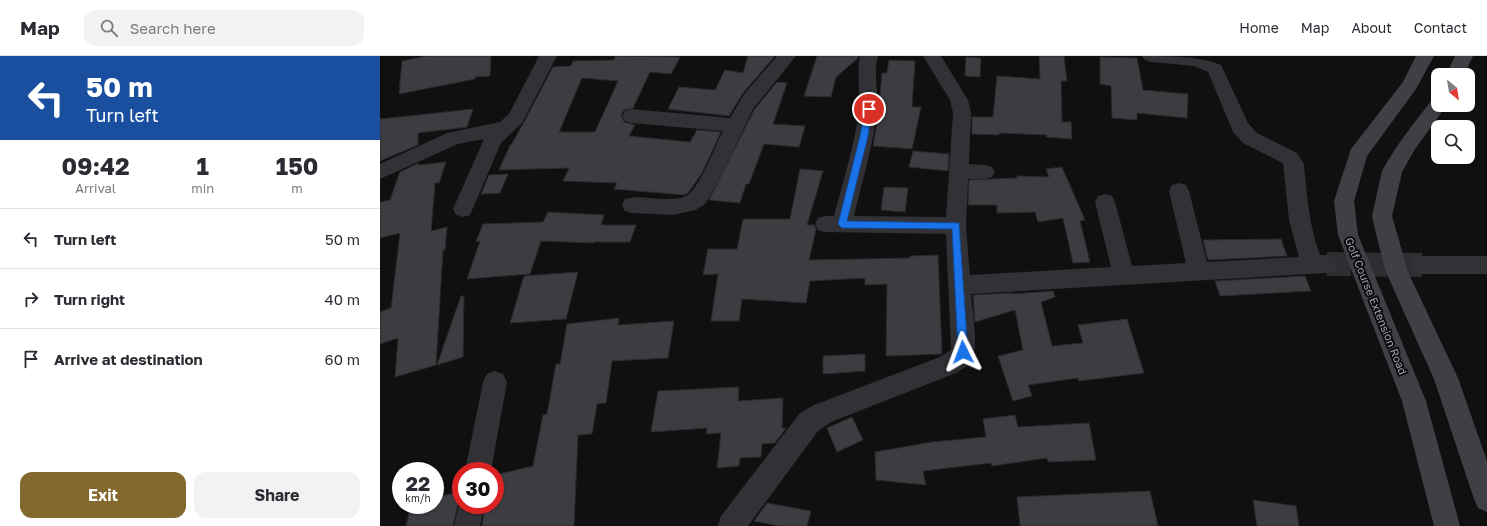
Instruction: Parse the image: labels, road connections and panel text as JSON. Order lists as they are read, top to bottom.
{
  "streets": {
    "main road": ["Golf Course Extension Road"]
  },
  "north": "bottom right",
  "page": {
    "header": "Map",
    "search": "Search here",
    "nav": [
      "Home",
      "Map",
      "About",
      "Contact"
    ],
    "turn": ["50 m", "Turn left"],
    "eta": [
      "09:42",
      "Arrival",
      "1",
      "min",
      "150",
      "m"
    ],
    "list": [
      {
        "name": "Turn left",
        "value": "50 m"
      },
      {
        "name": "Turn right",
        "value": "40 m"
      },
      {
        "name": "Arrive at destination",
        "value": "60 m"
      }
    ],
    "speed": "22 km/h",
    "limit": "30",
    "buttons": ["Exit", "Share"]
  }
}
